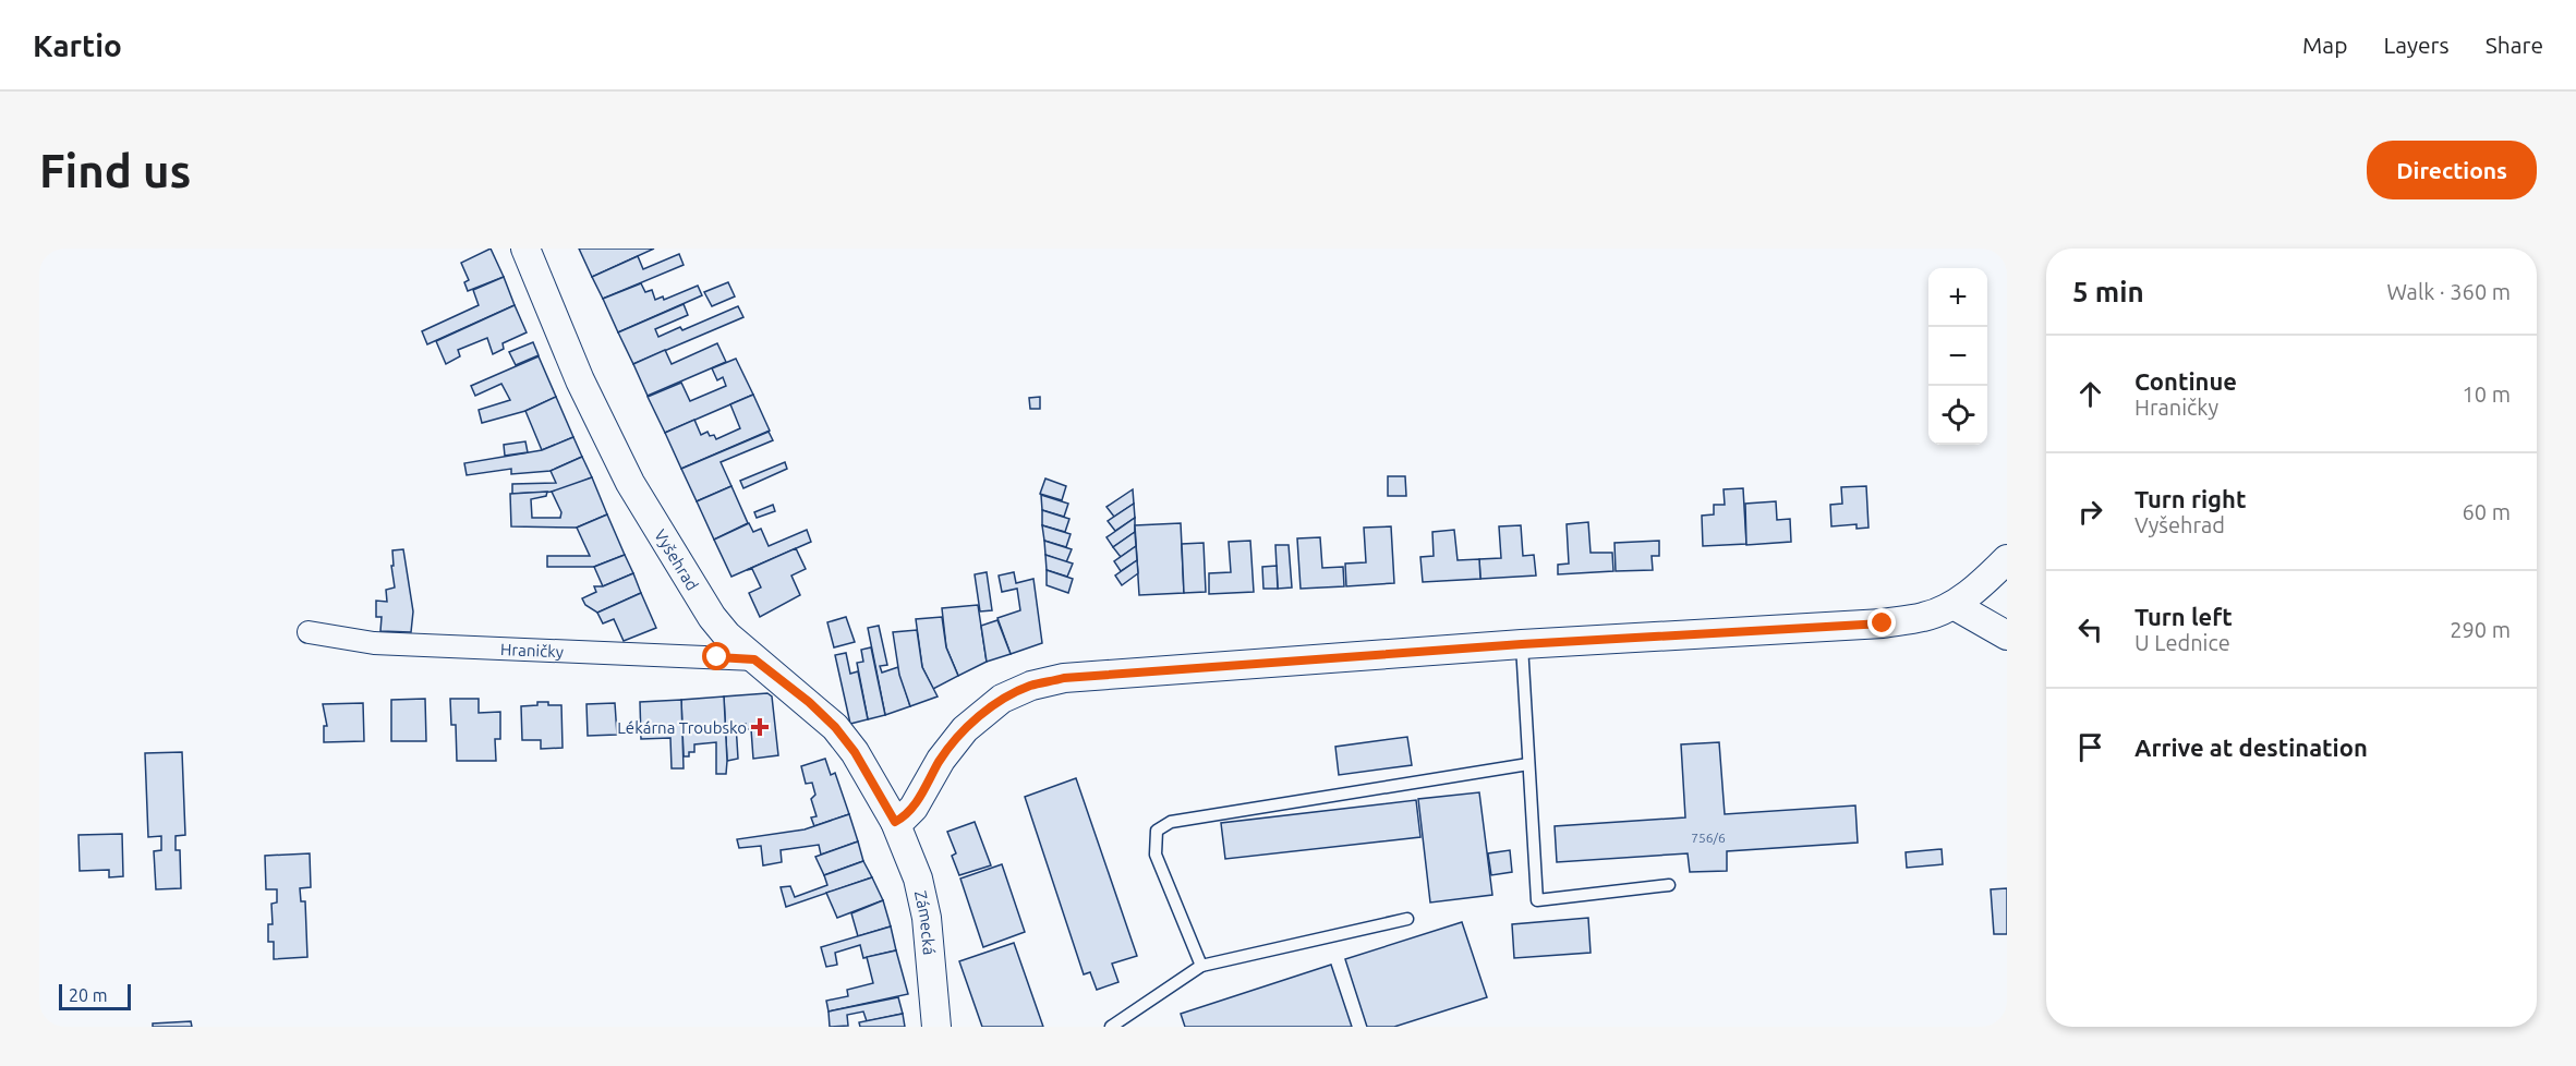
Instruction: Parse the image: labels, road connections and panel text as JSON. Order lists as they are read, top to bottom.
{
  "streets": {
    "street": ["Vyšehrad", "Hraničky", "Zámecká"]
  },
  "crossings": [
    ["Vyšehrad", "Hraničky"],
    ["Vyšehrad", "Zámecká"]
  ],
  "places": {
    "health": ["Lékárna Troubsko"]
  },
  "house_numbers": ["756/6"],
  "scale_bar": "20 m",
  "page": {
    "header": "Kartio",
    "nav": ["Map", "Layers", "Share"],
    "buttons": "Directions",
    "title": "Find us",
    "heading": ["5 min", "Walk · 360 m"],
    "map_buttons": ["+", "−"],
    "list": [
      ["Continue", "Hraničky", "10 m"],
      ["Turn right", "Vyšehrad", "60 m"],
      ["Turn left", "U Lednice", "290 m"],
      "Arrive at destination"
    ],
    "scale": "20 m"
  }
}
